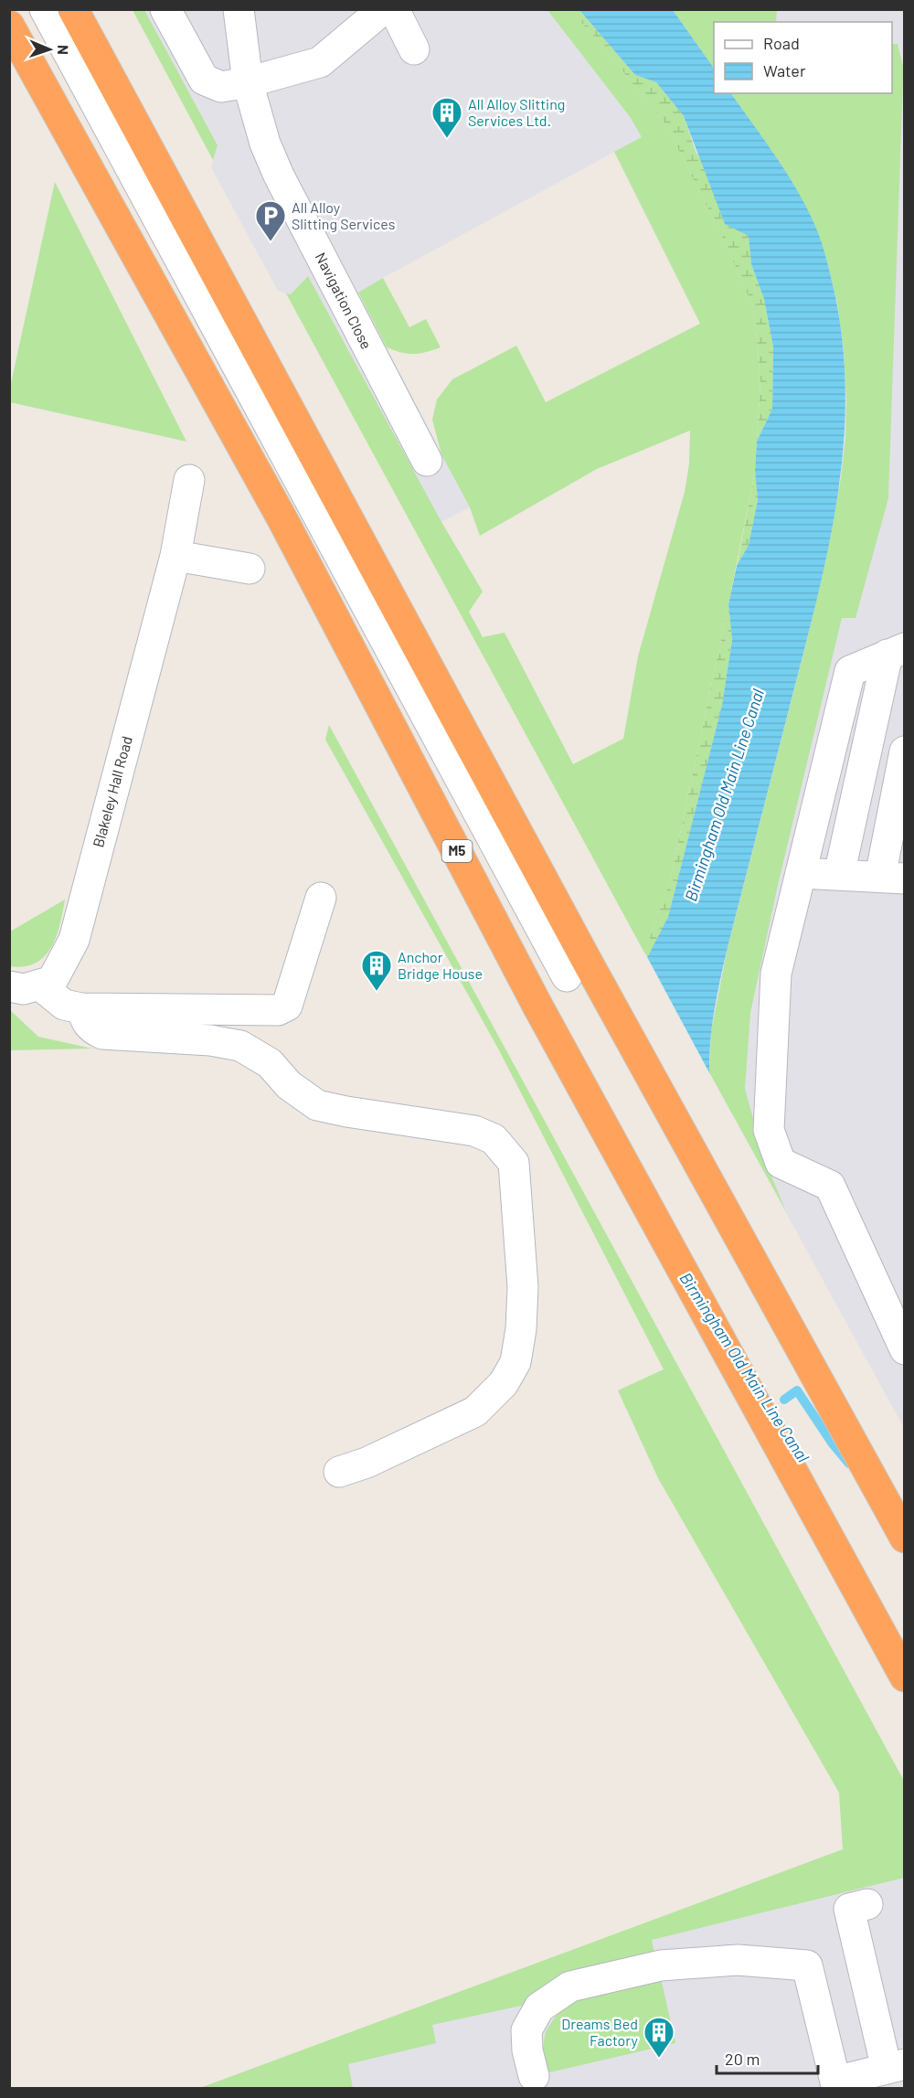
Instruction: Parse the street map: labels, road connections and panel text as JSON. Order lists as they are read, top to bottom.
{
  "streets": {
    "highway": ["M5"],
    "street": ["Navigation Close", "Blakeley Hall Road"]
  },
  "water": ["Birmingham Old Main Line Canal"],
  "places": {
    "building": ["All Alloy Slitting Services Ltd.", "Anchor Bridge House", "Dreams Bed Factory"],
    "parking": ["All Alloy Slitting Services"]
  },
  "legend": ["Road", "Water"],
  "scale_bar": "20 m",
  "north": "right"
}
